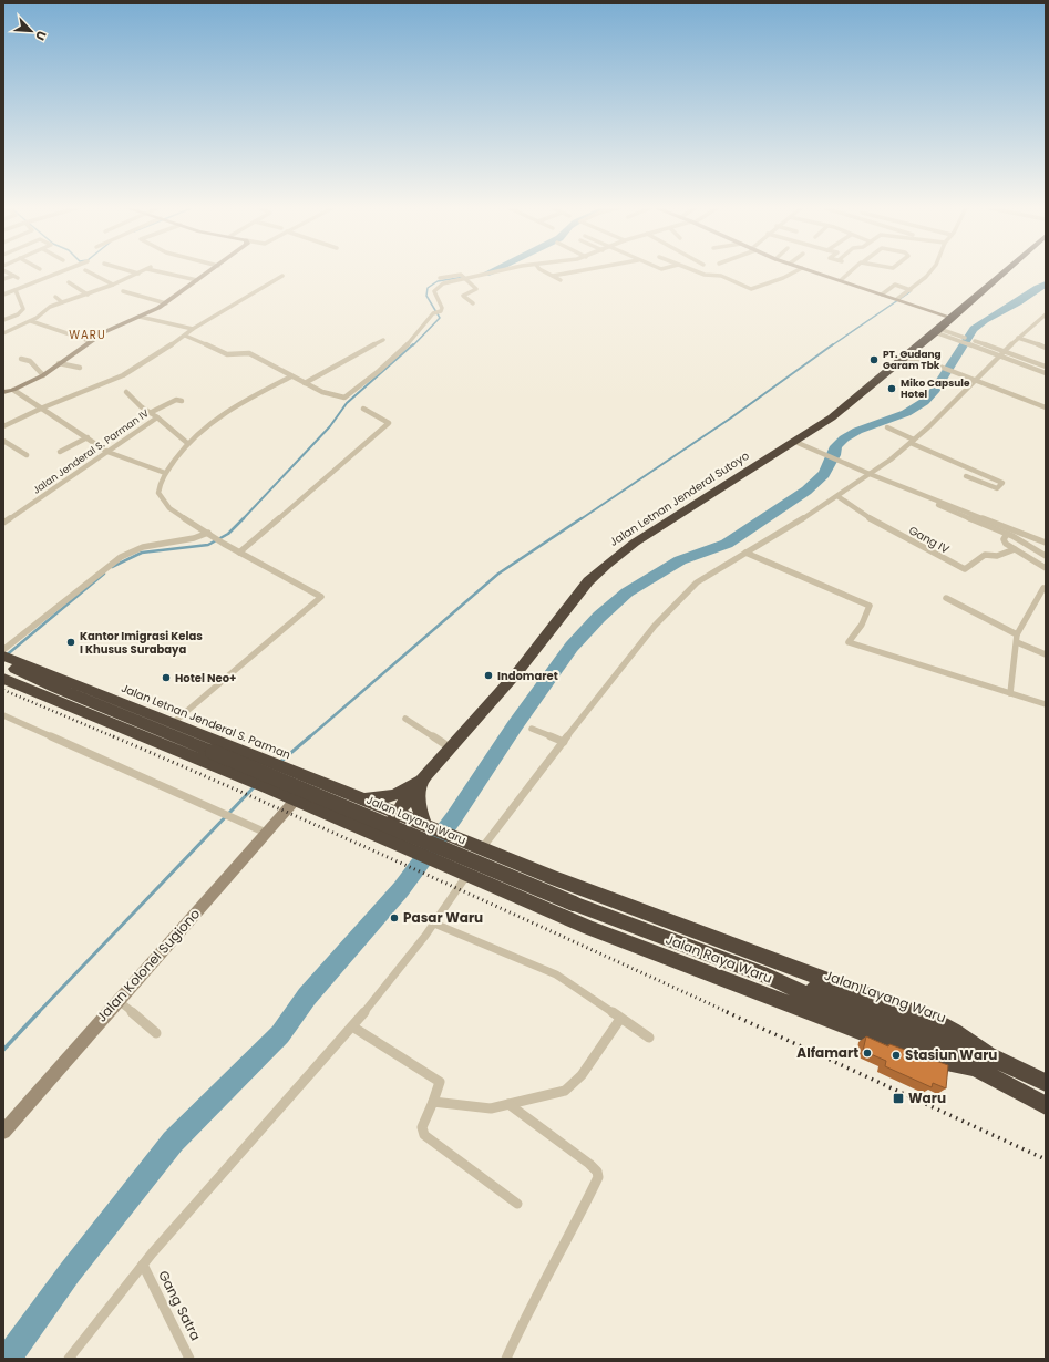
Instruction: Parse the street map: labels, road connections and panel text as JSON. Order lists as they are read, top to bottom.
{
  "streets": {
    "highway": [
      "Jalan Letnan Jenderal Sutoyo",
      "Jalan Letnan Jenderal S. Parman",
      "Jalan Layang Waru",
      "Jalan Raya Waru"
    ],
    "street": [
      "Jalan Jenderal S. Parman IV",
      "Gang IV",
      "Jalan Kolonel Sugiono",
      "Gang Satra"
    ]
  },
  "crossings": [
    ["Jalan Letnan Jenderal Sutoyo", "Jalan Letnan Jenderal S. Parman"],
    ["Jalan Letnan Jenderal Sutoyo", "Jalan Raya Waru"],
    ["Jalan Letnan Jenderal S. Parman", "Jalan Layang Waru"],
    ["Jalan Letnan Jenderal S. Parman", "Jalan Raya Waru"],
    ["Jalan Layang Waru", "Jalan Raya Waru"]
  ],
  "districts": ["WARU"],
  "places": {
    "other": [
      "PT. Gudang Garam Tbk",
      "Miko Capsule Hotel",
      "Kantor Imigrasi Kelas I Khusus Surabaya",
      "Indomaret",
      "Hotel Neo+",
      "Pasar Waru",
      "Alfamart",
      "Stasiun Waru"
    ],
    "transit": ["Waru"]
  },
  "north": "bottom right"
}
